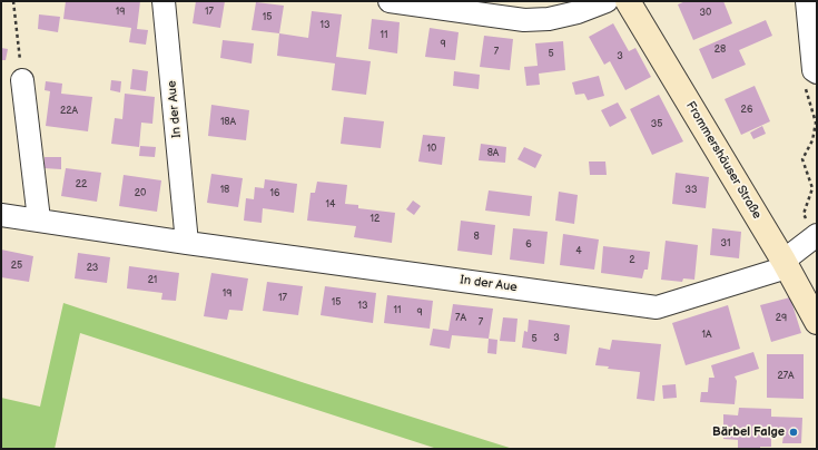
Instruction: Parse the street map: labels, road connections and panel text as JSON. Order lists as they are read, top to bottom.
{
  "streets": {
    "main road": ["Frommershäuser Straße"],
    "street": ["In der Aue"]
  },
  "crossings": [
    ["In der Aue", "Frommershäuser Straße"]
  ],
  "places": ["Bärbel Falge"],
  "house_numbers": [
    "19",
    "17",
    "30",
    "15",
    "13",
    "11",
    "9",
    "28",
    "7",
    "5",
    "3",
    "26",
    "22A",
    "18A",
    "35",
    "10",
    "8A",
    "22",
    "18",
    "33",
    "20",
    "16",
    "14",
    "12",
    "8",
    "31",
    "6",
    "4",
    "2",
    "25",
    "23",
    "21",
    "19",
    "17",
    "15",
    "13",
    "11",
    "9",
    "7A",
    "29",
    "7",
    "1A",
    "3",
    "5",
    "27A"
  ]
}
